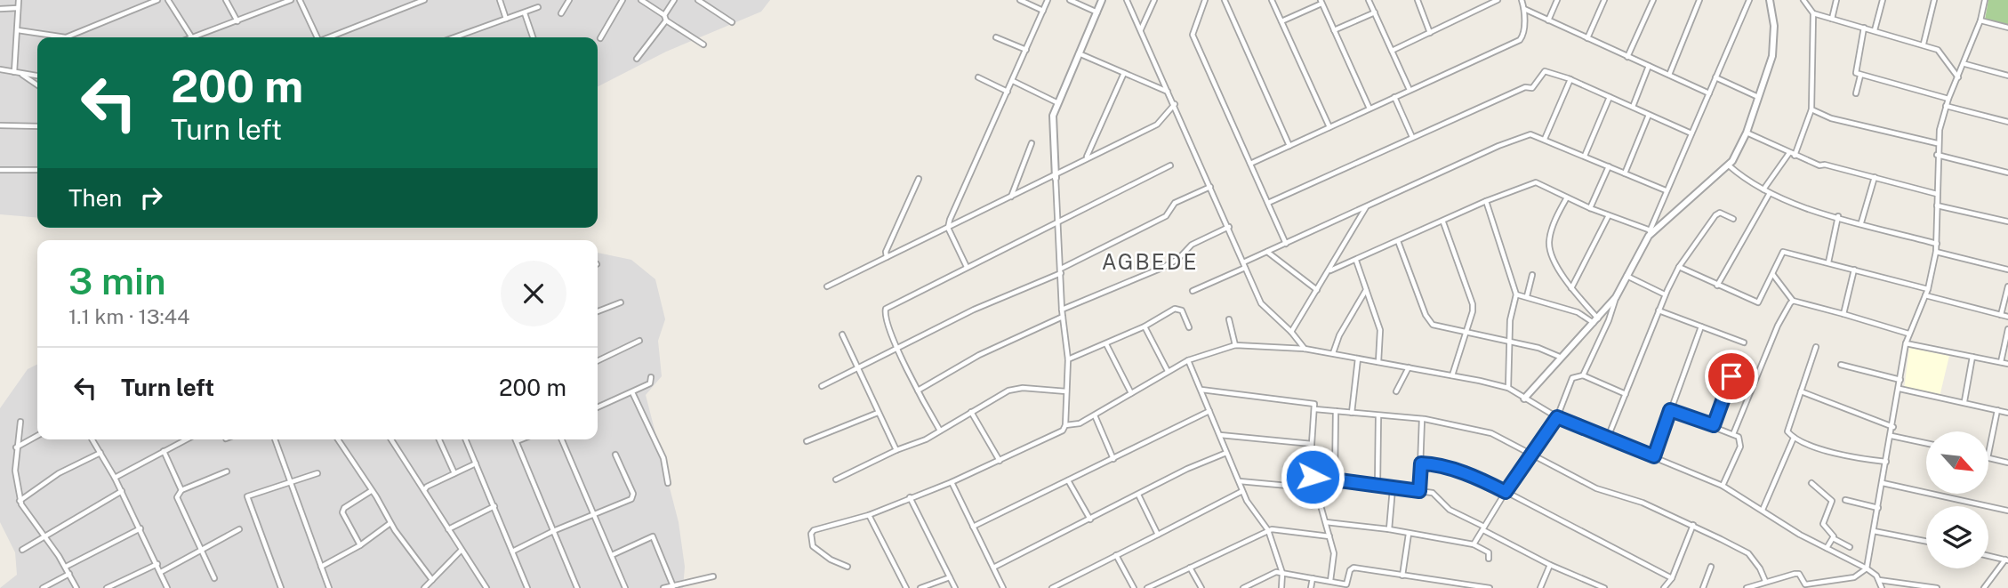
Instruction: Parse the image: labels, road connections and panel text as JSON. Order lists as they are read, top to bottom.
{
  "districts": ["AGBEDE"],
  "north": "bottom right",
  "page": {
    "turn": ["200 m", "Turn left"],
    "then": "Then",
    "heading": ["3 min", "1.1 km · 13:44"],
    "list": [
      {
        "name": "Turn left",
        "value": "200 m"
      }
    ]
  }
}
